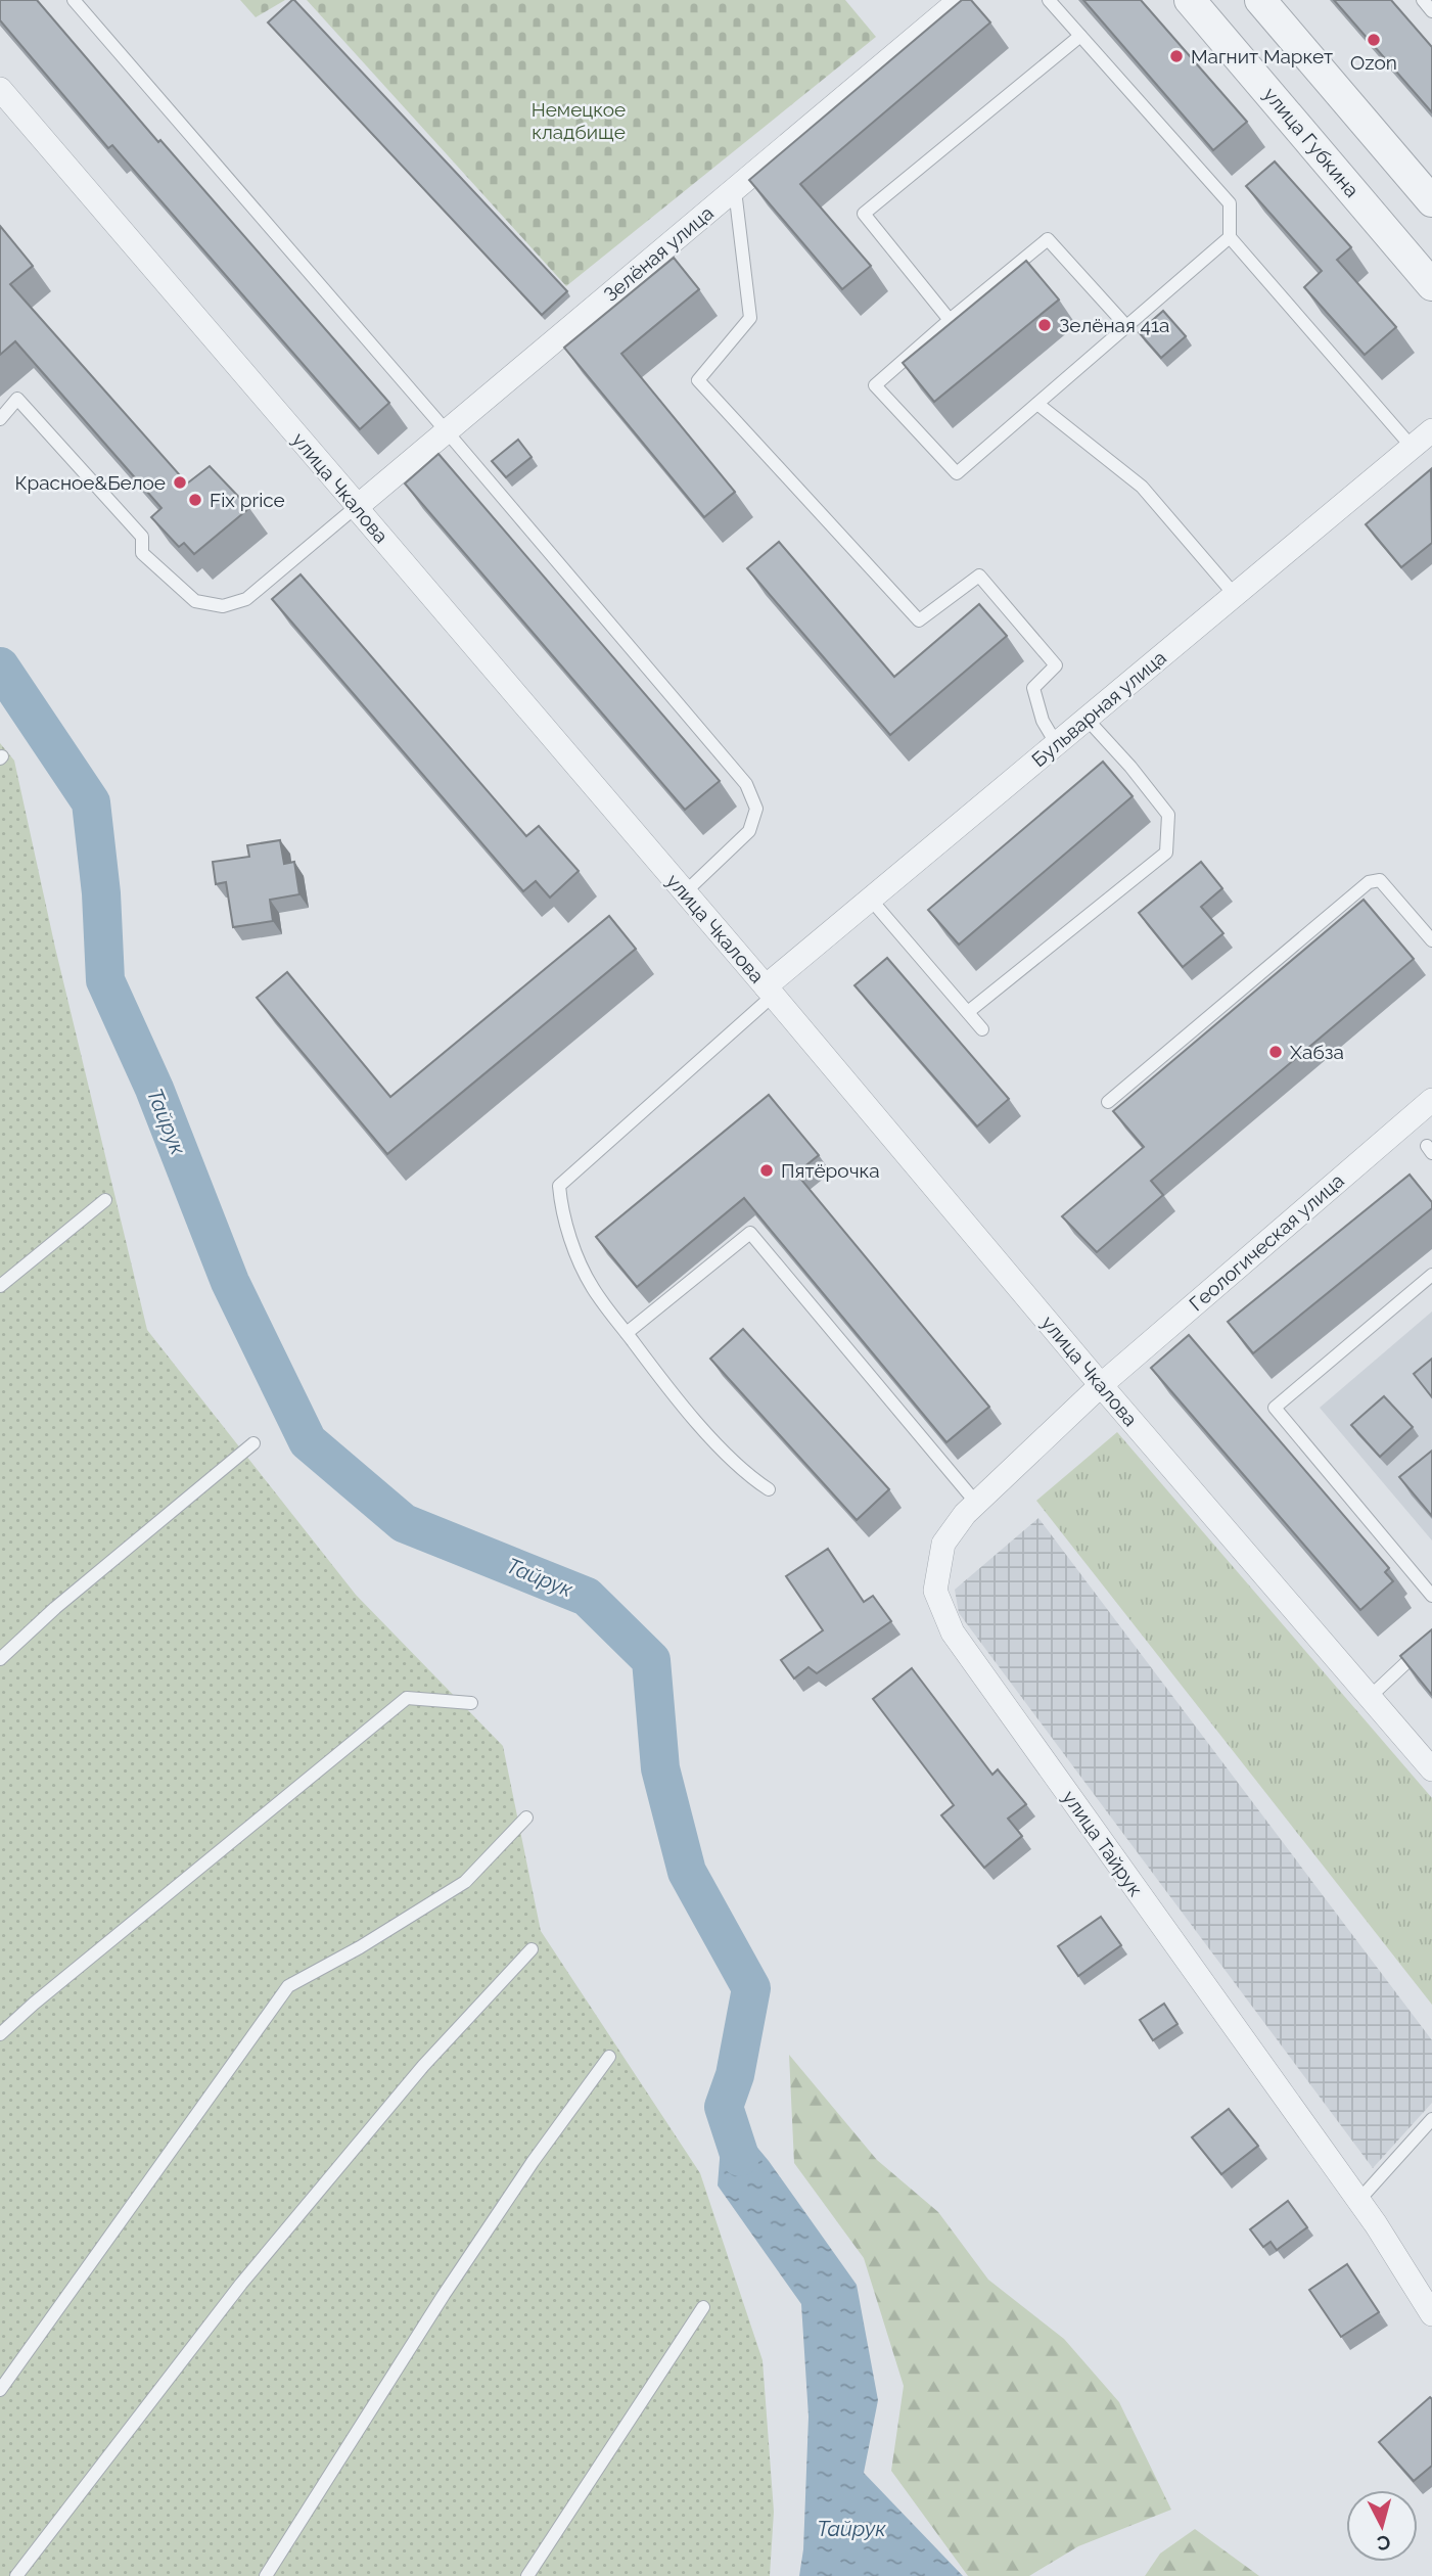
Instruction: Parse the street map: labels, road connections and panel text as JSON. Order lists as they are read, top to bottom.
{
  "streets": {
    "street": [
      "улица Губкина",
      "Зелёная улица",
      "улица Чкалова",
      "Бульварная улица",
      "Геологическая улица",
      "улица Тайрук"
    ]
  },
  "crossings": [
    ["Зелёная улица", "улица Чкалова"],
    ["улица Чкалова", "Бульварная улица"],
    ["улица Чкалова", "Геологическая улица"],
    ["улица Чкалова", "улица Тайрук"],
    ["Геологическая улица", "улица Тайрук"]
  ],
  "water": ["Тайрук"],
  "parks": ["Немецкое кладбище"],
  "places": [
    "Ozon",
    "Магнит Маркет",
    "Зелёная 41а",
    "Красное&Белое",
    "Fix price",
    "Хабза",
    "Пятёрочка"
  ],
  "north": "bottom"
}
